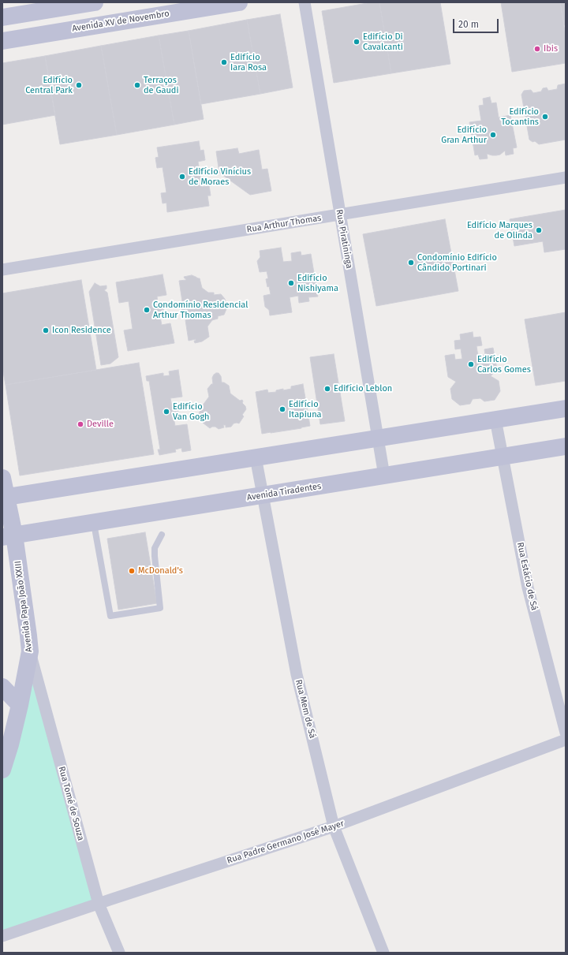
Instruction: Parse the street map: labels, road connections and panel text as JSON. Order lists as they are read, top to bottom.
{
  "streets": {
    "main road": ["Avenida XV de Novembro", "Avenida Tiradentes", "Avenida Papa João XXIII"],
    "street": [
      "Rua Arthur Thomas",
      "Rua Piratininga",
      "Rua Estácio de Sá",
      "Rua Mem de Sá",
      "Rua Tomé de Souza",
      "Rua Padre Germano José Mayer"
    ]
  },
  "crossings": [
    ["Rua Arthur Thomas", "Rua Piratininga"],
    ["Rua Piratininga", "Avenida Tiradentes"],
    ["Avenida Tiradentes", "Rua Estácio de Sá"],
    ["Avenida Tiradentes", "Avenida Papa João XXIII"],
    ["Avenida Tiradentes", "Rua Mem de Sá"],
    ["Avenida Papa João XXIII", "Rua Tomé de Souza"],
    ["Rua Mem de Sá", "Rua Padre Germano José Mayer"],
    ["Rua Tomé de Souza", "Rua Padre Germano José Mayer"]
  ],
  "places": [
    "Edifício Di Cavalcanti",
    "Ibis",
    "Edifício Iara Rosa",
    "Edifício Central Park",
    "Terraços de Gaudi",
    "Edifício Tocantins",
    "Edifício Gran Arthur",
    "Edifício Vinícius de Moraes",
    "Edifício Marques de Olinda",
    "Condomínio Edifício Cândido Portinari",
    "Edifício Nishiyama",
    "Condomínio Residencial Arthur Thomas",
    "Icon Residence",
    "Edifício Carlos Gomes",
    "Edifício Leblon",
    "Edifício Itapiuna",
    "Edifício Van Gogh",
    "Deville",
    "McDonald's"
  ],
  "scale_bar": "20 m"
}
